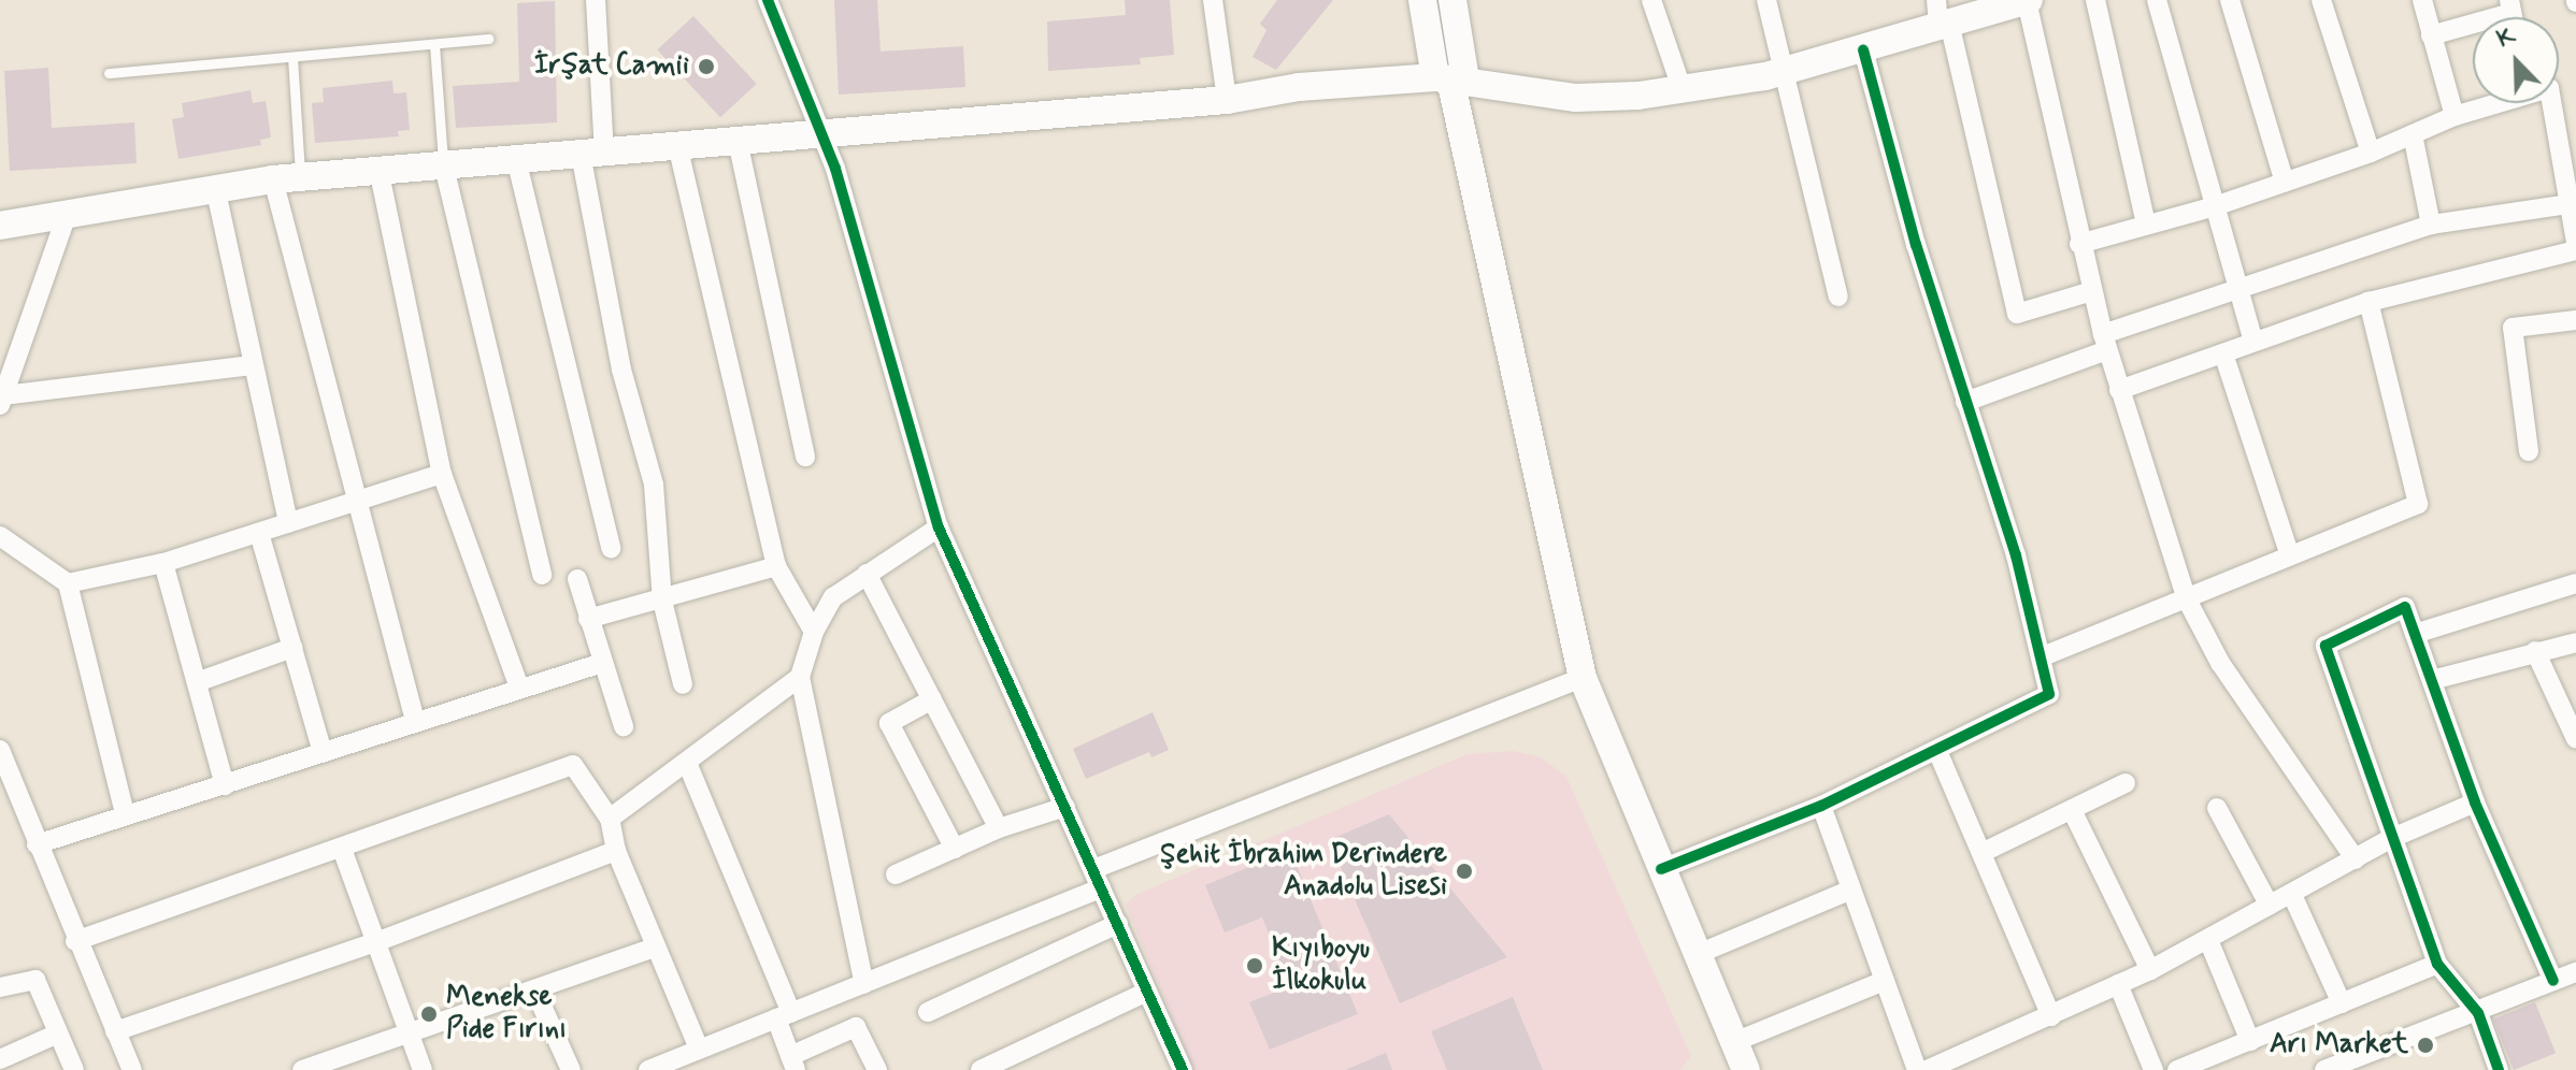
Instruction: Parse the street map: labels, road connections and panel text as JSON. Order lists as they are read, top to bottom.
{
  "places": [
    "İrşat Camii",
    "Şehit İbrahim Derindere Anadolu Lisesi",
    "Kıyıboyu İlkokulu",
    "Menekse Pide Fırını",
    "Arı Market"
  ],
  "north": "top left"
}
